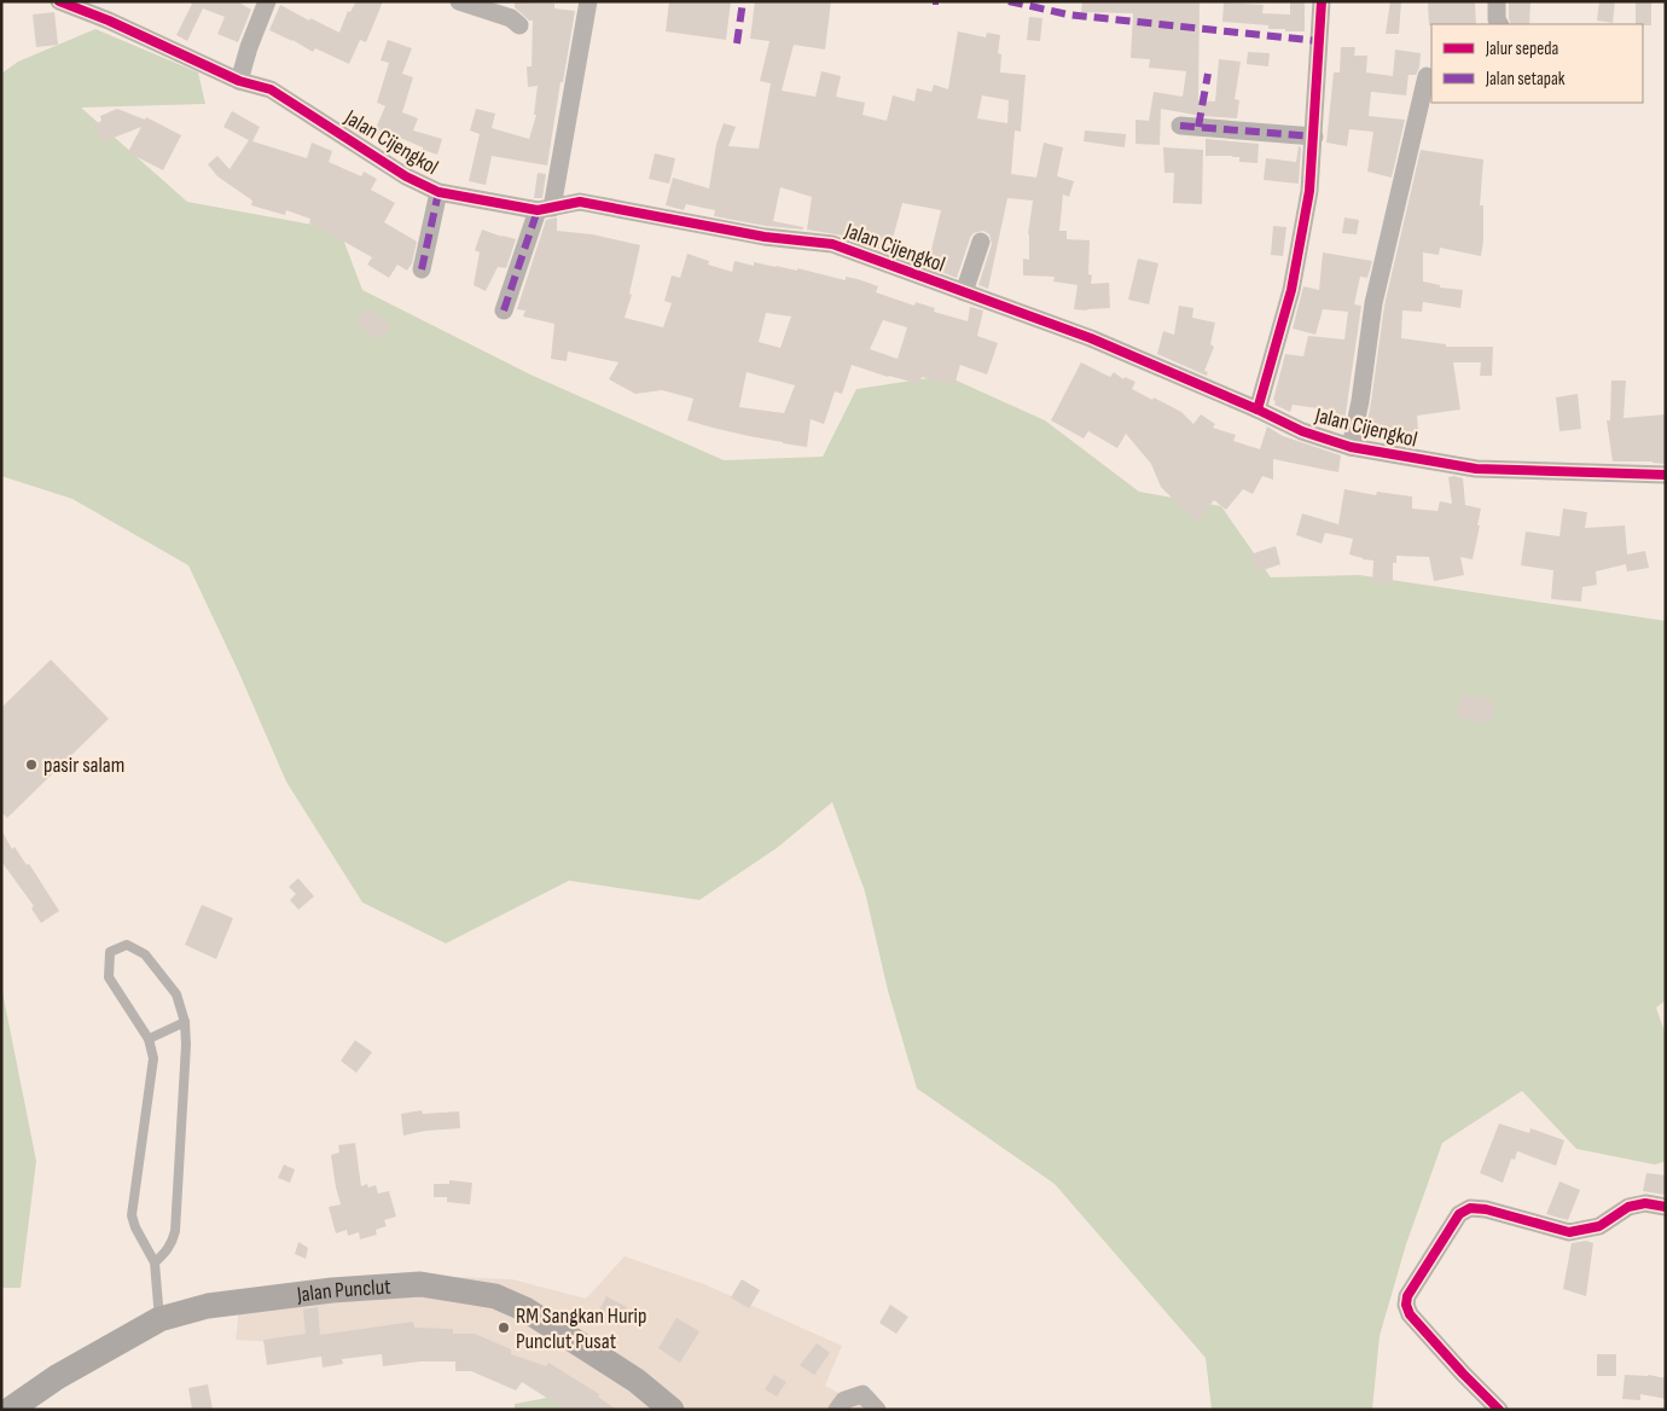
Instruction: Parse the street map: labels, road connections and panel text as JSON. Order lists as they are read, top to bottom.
{
  "streets": {
    "main road": ["Jalan Punclut"],
    "street": ["Jalan Cijengkol"]
  },
  "places": ["pasir salam", "RM Sangkan Hurip Punclut Pusat"],
  "legend": ["Jalur sepeda", "Jalan setapak"]
}
